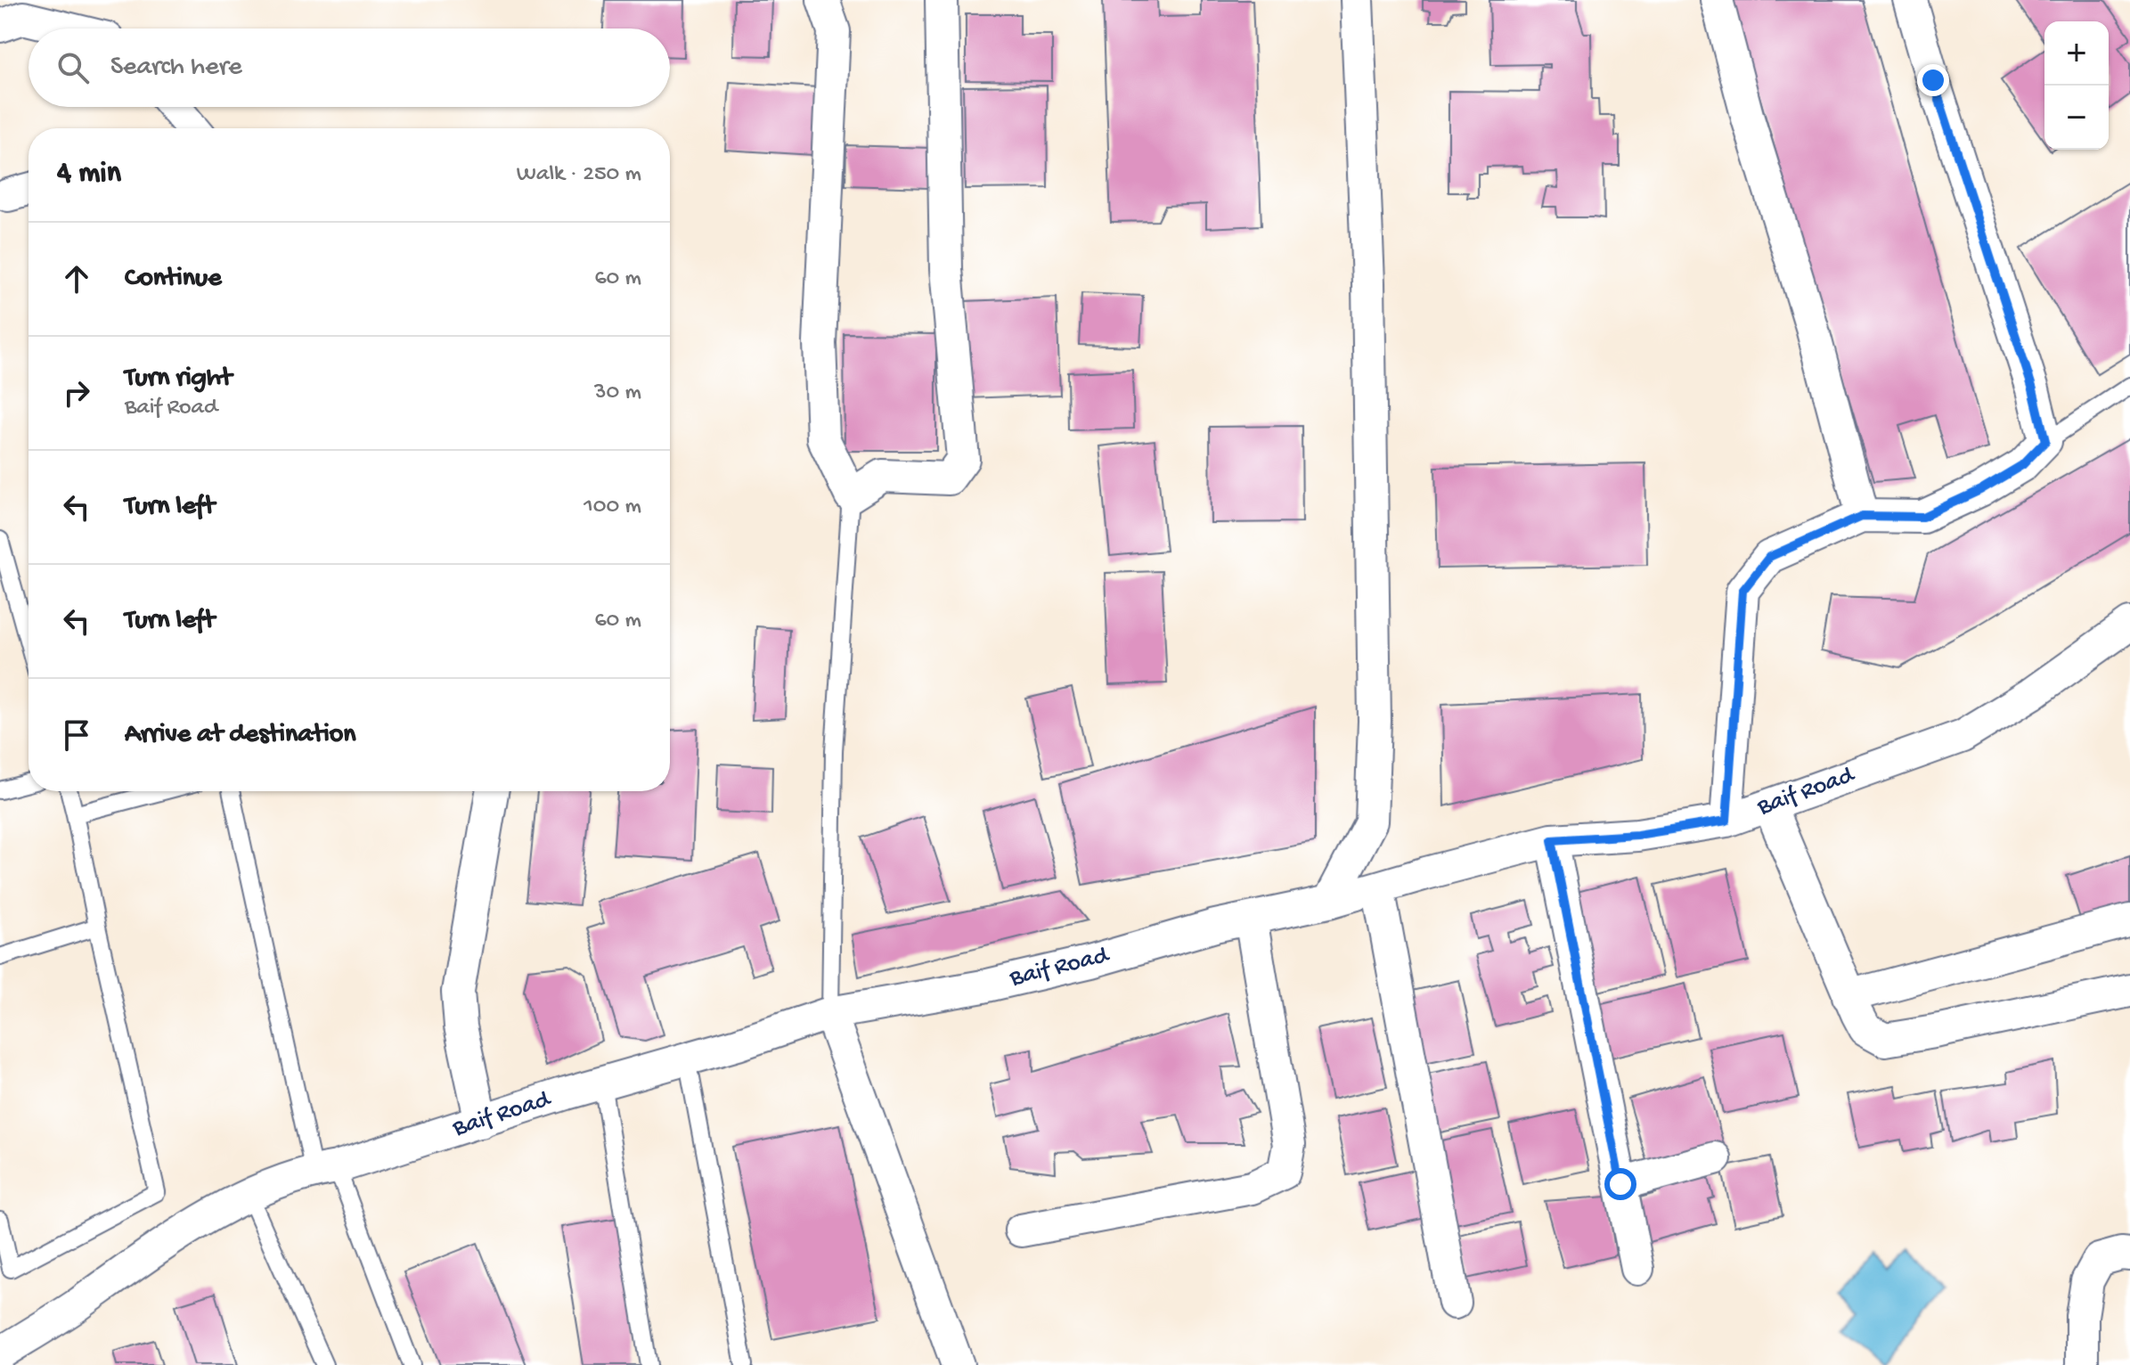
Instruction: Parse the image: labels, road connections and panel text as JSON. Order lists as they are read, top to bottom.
{
  "streets": {
    "street": ["Baif Road"]
  },
  "page": {
    "map_buttons": ["+", "−"],
    "search": "Search here",
    "heading": ["4 min", "Walk · 250 m"],
    "list": [
      ["Continue", "60 m"],
      ["Turn right", "Baif Road", "30 m"],
      ["Turn left", "100 m"],
      ["Turn left", "60 m"],
      "Arrive at destination"
    ]
  }
}
